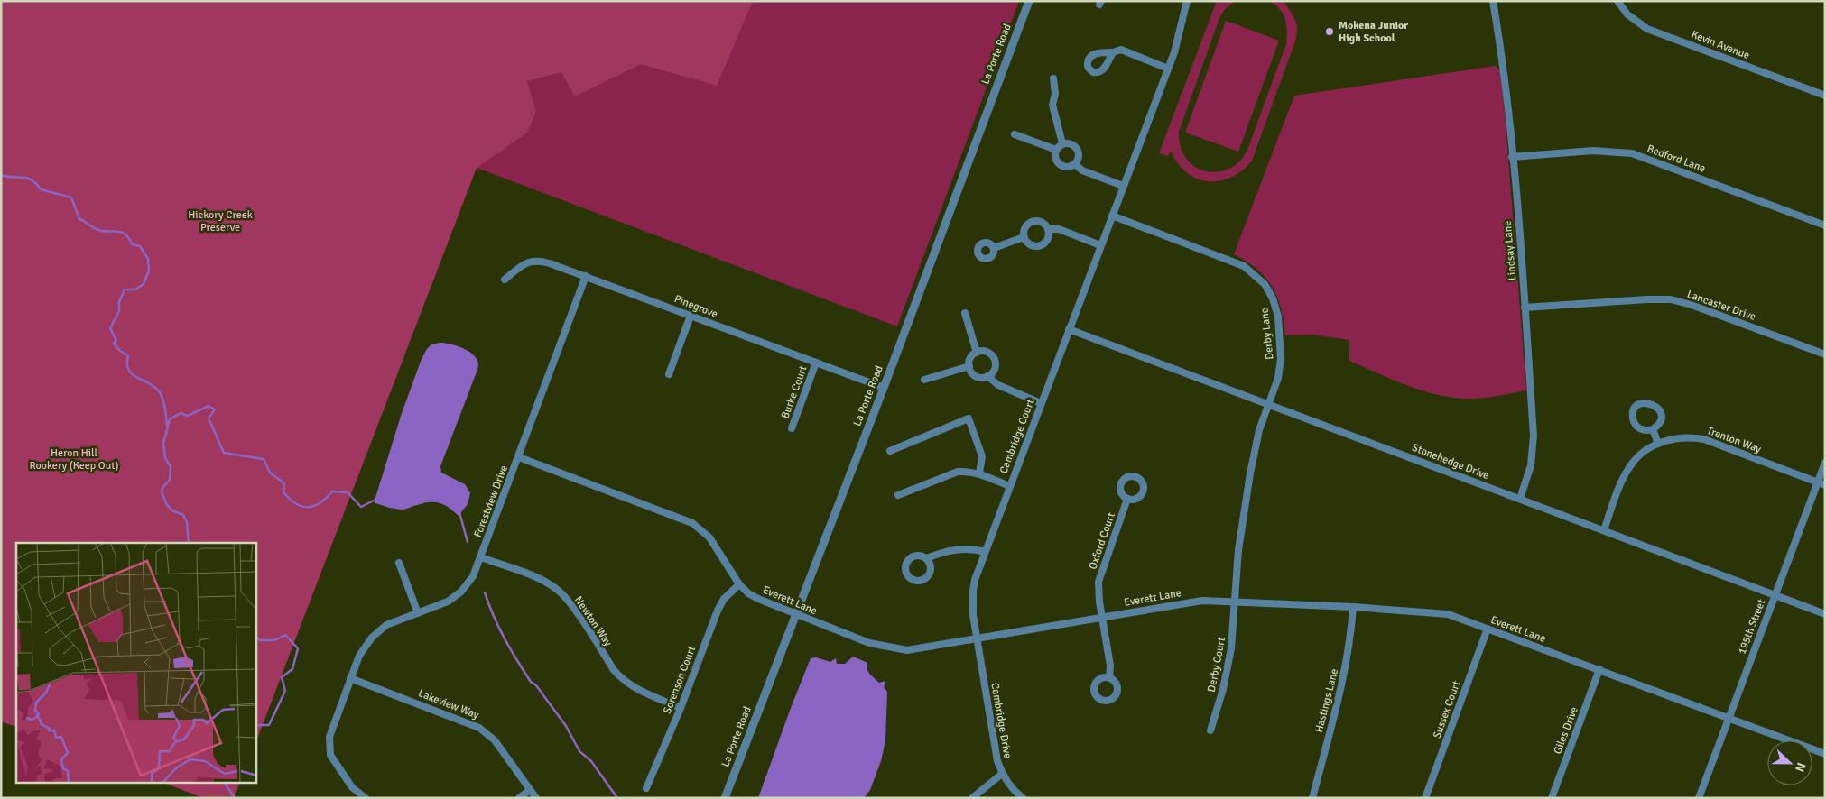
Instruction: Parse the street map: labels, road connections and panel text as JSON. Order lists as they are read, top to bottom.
{
  "streets": {
    "street": [
      "Kevin Avenue",
      "La Porte Road",
      "Bedford Lane",
      "Lindsay Lane",
      "Lancaster Drive",
      "Pinegrove",
      "Derby Lane",
      "Burke Court",
      "Cambridge Court",
      "Trenton Way",
      "Stonehedge Drive",
      "Forestview Drive",
      "Oxford Court",
      "Everett Lane",
      "Newton Way",
      "195th Street",
      "Derby Court",
      "Sorenson Court",
      "Hastings Lane",
      "Lakeview Way",
      "Sussex Court",
      "Cambridge Drive",
      "Giles Drive"
    ]
  },
  "crossings": [
    ["La Porte Road", "Pinegrove"],
    ["La Porte Road", "Everett Lane"],
    ["Bedford Lane", "Lindsay Lane"],
    ["Lindsay Lane", "Lancaster Drive"],
    ["Lindsay Lane", "Stonehedge Drive"],
    ["Pinegrove", "Burke Court"],
    ["Pinegrove", "Forestview Drive"],
    ["Derby Lane", "Cambridge Court"],
    ["Derby Lane", "Stonehedge Drive"],
    ["Derby Lane", "Everett Lane"],
    ["Derby Lane", "Derby Court"],
    ["Cambridge Court", "Stonehedge Drive"],
    ["Cambridge Court", "Everett Lane"],
    ["Cambridge Court", "Cambridge Drive"],
    ["Trenton Way", "Stonehedge Drive"],
    ["Trenton Way", "195th Street"],
    ["Stonehedge Drive", "195th Street"],
    ["Forestview Drive", "Everett Lane"],
    ["Forestview Drive", "Newton Way"],
    ["Forestview Drive", "Lakeview Way"],
    ["Oxford Court", "Everett Lane"],
    ["Everett Lane", "195th Street"],
    ["Everett Lane", "Derby Court"],
    ["Everett Lane", "Sorenson Court"],
    ["Everett Lane", "Hastings Lane"],
    ["Everett Lane", "Sussex Court"],
    ["Everett Lane", "Cambridge Drive"],
    ["Everett Lane", "Giles Drive"],
    ["Newton Way", "Sorenson Court"]
  ],
  "parks": ["Hickory Creek Preserve", "Heron Hill Rookery (Keep Out)"],
  "places": ["Mokena Junior High School"],
  "north": "right"
}
